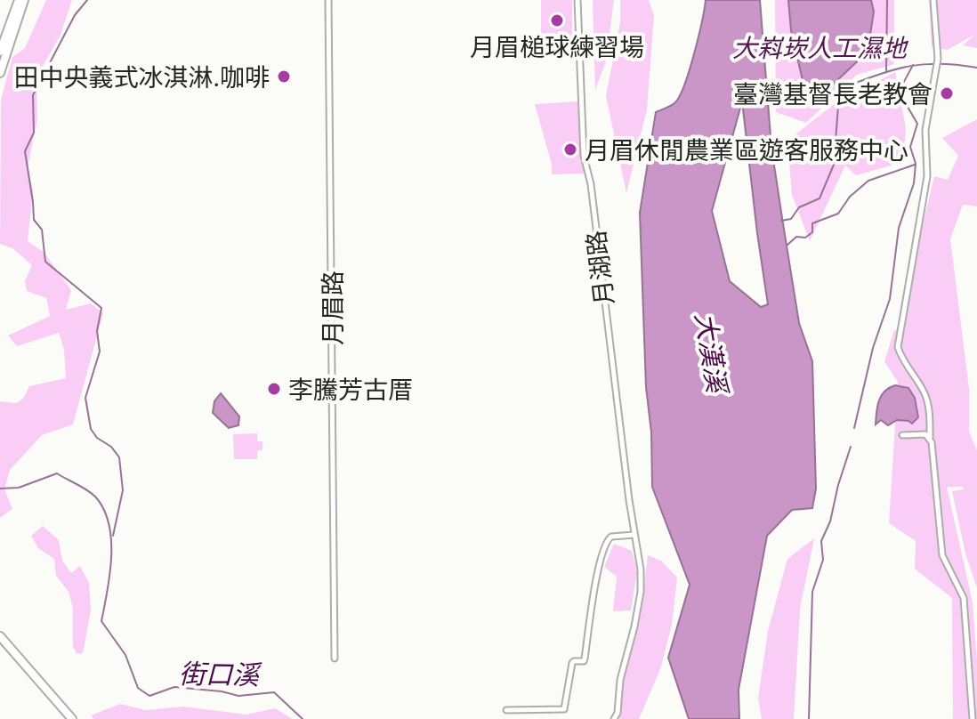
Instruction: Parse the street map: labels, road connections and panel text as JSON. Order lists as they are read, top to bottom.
{
  "streets": {
    "street": ["月湖路", "月眉路"]
  },
  "water": ["大漢溪", "街口溪"],
  "parks": ["大嵙崁人工濕地"],
  "places": [
    "月眉槌球練習場",
    "田中央義式冰淇淋.咖啡",
    "臺灣基督長老教會",
    "月眉休閒農業區遊客服務中心",
    "李騰芳古厝"
  ]
}
